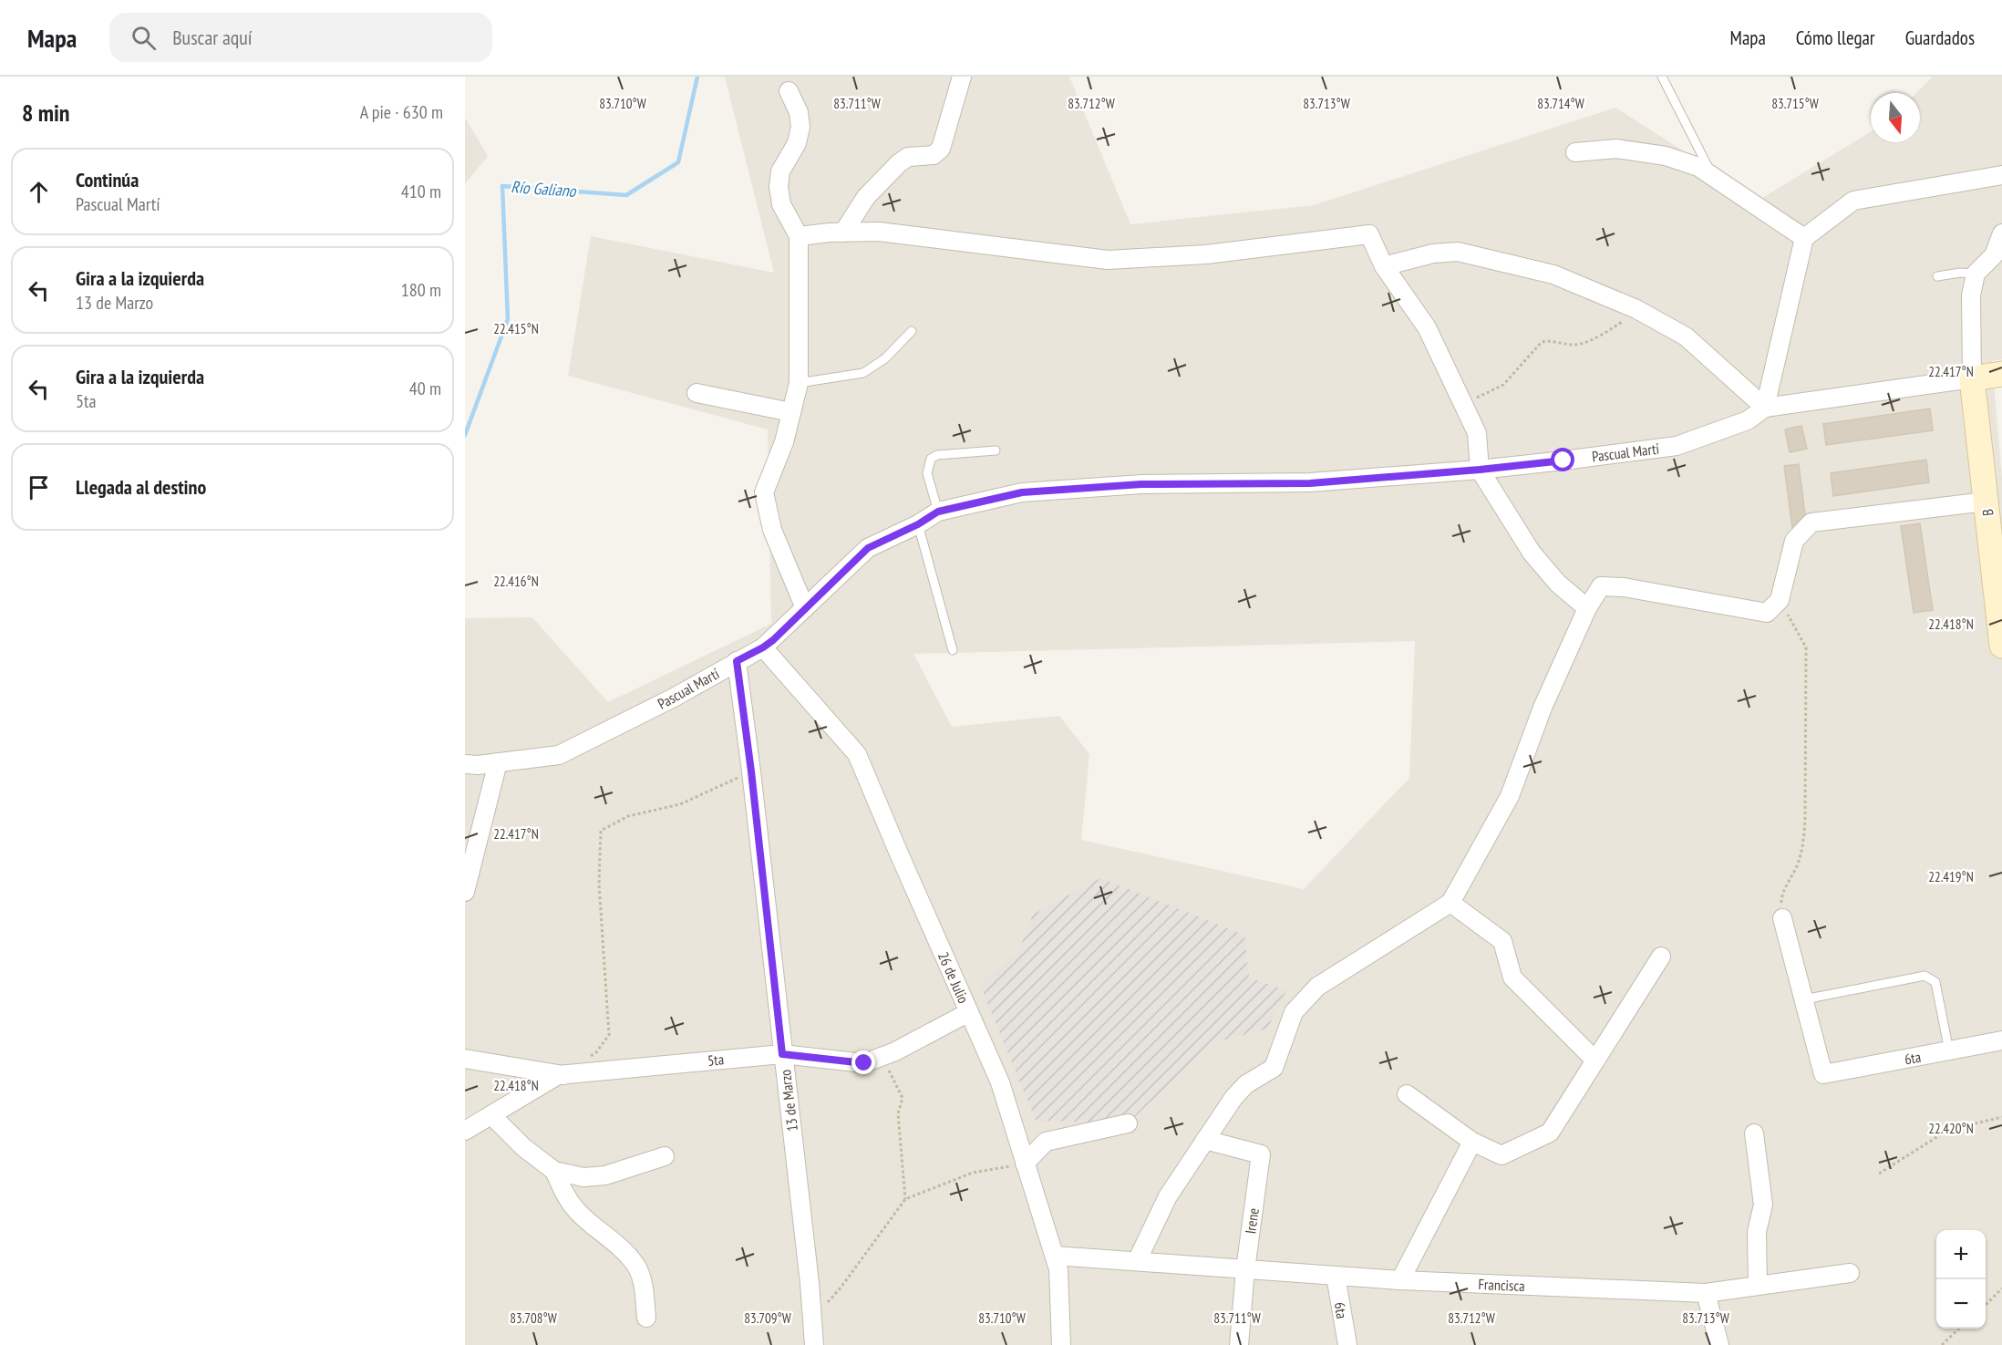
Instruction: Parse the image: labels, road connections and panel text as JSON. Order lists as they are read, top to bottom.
{
  "streets": {
    "street": [
      "Pascual Martí",
      "B",
      "26 de Julio",
      "6ta",
      "5ta",
      "13 de Marzo",
      "Irene",
      "Francisca"
    ]
  },
  "crossings": [
    ["Pascual Martí", "B"],
    ["Pascual Martí", "26 de Julio"],
    ["Pascual Martí", "13 de Marzo"],
    ["26 de Julio", "5ta"],
    ["26 de Julio", "Francisca"],
    ["6ta", "Francisca"],
    ["5ta", "13 de Marzo"],
    ["Irene", "Francisca"]
  ],
  "water": ["Río Galiano"],
  "north": "bottom",
  "page": {
    "header": "Mapa",
    "search": "Buscar aquí",
    "nav": ["Mapa", "Cómo llegar", "Guardados"],
    "heading": ["8 min", "A pie · 630 m"],
    "list": [
      ["Continúa", "Pascual Martí", "410 m"],
      ["Gira a la izquierda", "13 de Marzo", "180 m"],
      ["Gira a la izquierda", "5ta", "40 m"],
      "Llegada al destino"
    ],
    "map_buttons": ["+", "−"]
  },
  "coordinates": [
    "83.710°W",
    "83.711°W",
    "83.712°W",
    "83.713°W",
    "83.714°W",
    "83.715°W",
    "22.415°N",
    "22.417°N",
    "22.416°N",
    "22.418°N",
    "22.419°N",
    "22.420°N",
    "83.708°W",
    "83.709°W"
  ]
}
